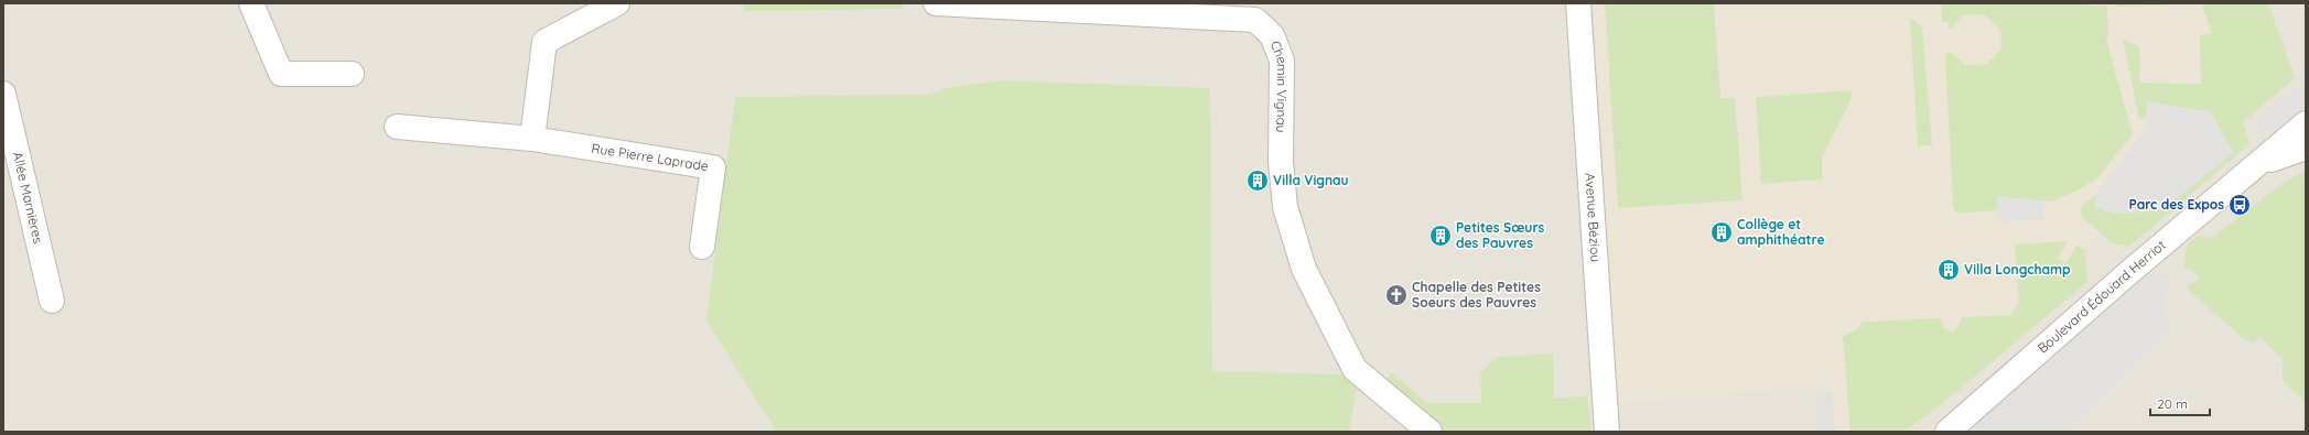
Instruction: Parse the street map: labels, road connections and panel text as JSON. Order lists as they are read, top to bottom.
{
  "streets": {
    "street": [
      "Chemin Vignau",
      "Rue Pierre Laprade",
      "Allée Marnières",
      "Avenue Béziou",
      "Boulevard Édouard Herriot"
    ]
  },
  "places": {
    "building": [
      "Villa Vignau",
      "Collège et amphithéatre",
      "Petites Sœurs des Pauvres",
      "Villa Longchamp"
    ],
    "bus stop": ["Parc des Expos"],
    "church": ["Chapelle des Petites Soeurs des Pauvres"]
  },
  "scale_bar": "20 m"
}
